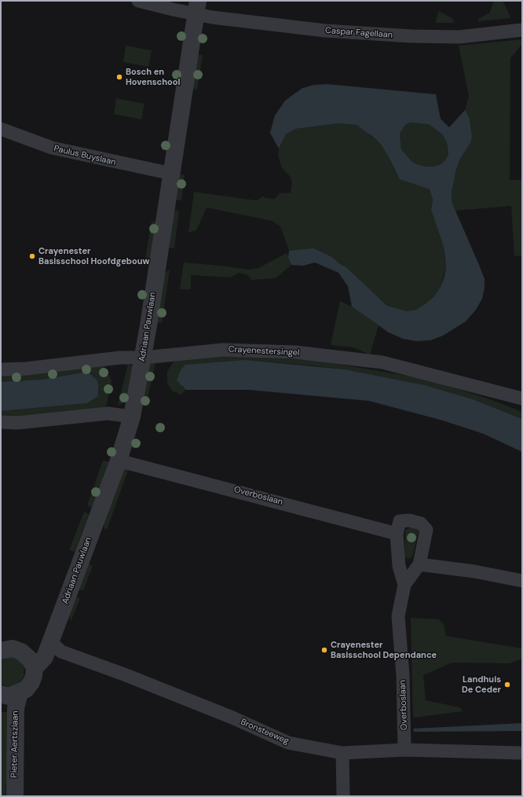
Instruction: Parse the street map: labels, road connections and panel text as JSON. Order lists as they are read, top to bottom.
{
  "streets": {
    "street": [
      "Caspar Fagellaan",
      "Paulus Buyslaan",
      "Adriaan Pauwlaan",
      "Crayenestersingel",
      "Overboslaan",
      "Bronsteeweg",
      "Pieter Aertszlaan"
    ]
  },
  "crossings": [
    ["Caspar Fagellaan", "Adriaan Pauwlaan"],
    ["Paulus Buyslaan", "Adriaan Pauwlaan"],
    ["Adriaan Pauwlaan", "Crayenestersingel"],
    ["Adriaan Pauwlaan", "Overboslaan"],
    ["Adriaan Pauwlaan", "Bronsteeweg"],
    ["Overboslaan", "Bronsteeweg"]
  ],
  "places": [
    "Bosch en Hovenschool",
    "Crayenester Basisschool Hoofdgebouw",
    "Crayenester Basisschool Dependance",
    "Landhuis De Ceder"
  ]
}
